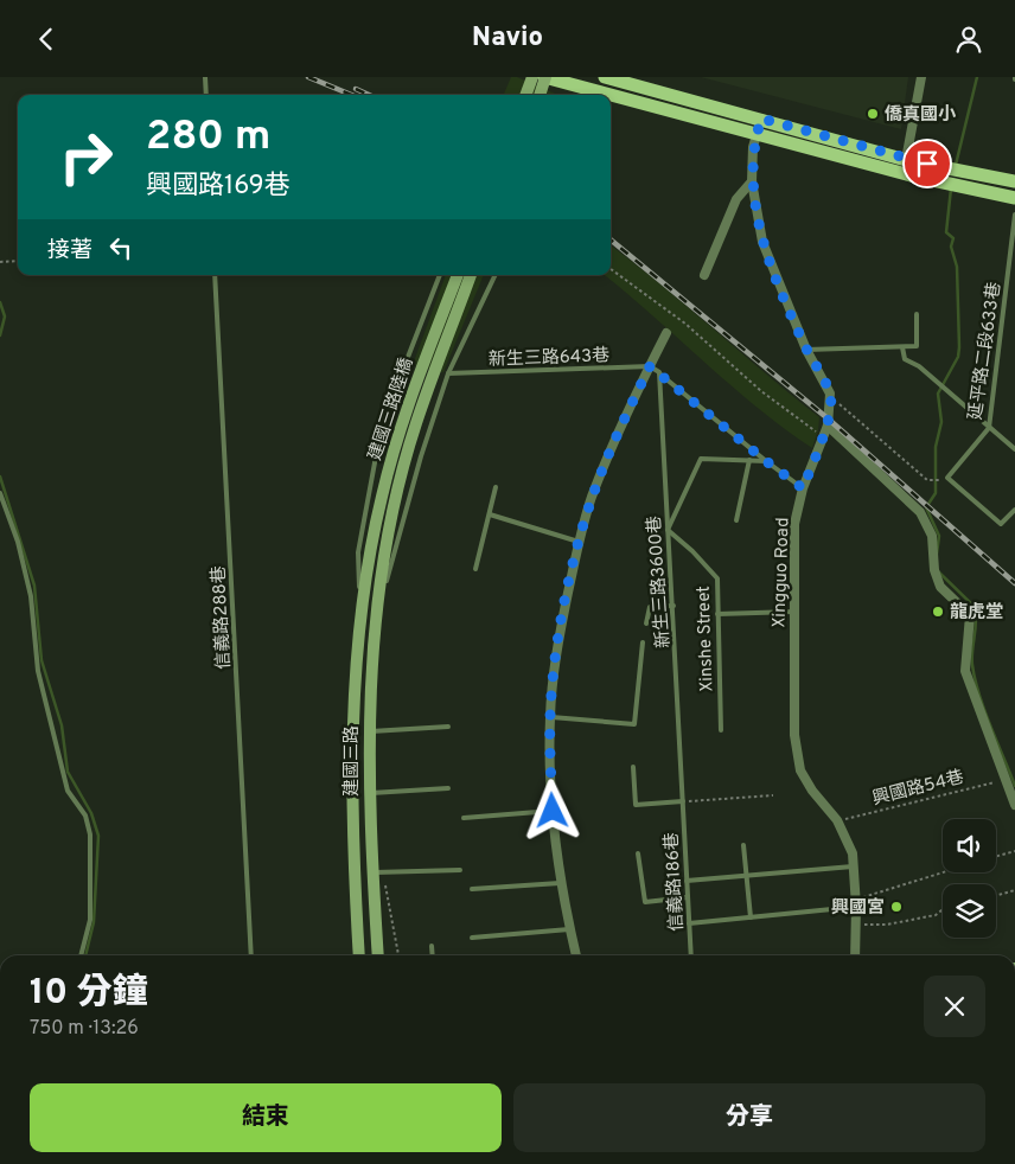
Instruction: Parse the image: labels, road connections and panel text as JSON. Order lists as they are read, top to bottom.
{
  "streets": {
    "street": ["建國三路陸橋", "Xingguo Road", "建國三路"],
    "lane": [
      "延平路二段633巷",
      "新生三路643巷",
      "新生三路3600巷",
      "信義路288巷",
      "Xinshe Street",
      "信義路186巷"
    ],
    "path": ["興國路54巷"]
  },
  "crossings": [
    ["建國三路陸橋", "建國三路"],
    ["Xingguo Road", "興國路54巷"],
    ["新生三路3600巷", "Xinshe Street"],
    ["新生三路3600巷", "信義路186巷"]
  ],
  "places": ["僑真國小", "龍虎堂", "興國宮"],
  "page": {
    "header": "Navio",
    "turn": ["280 m", "興國路169巷"],
    "then": "接著",
    "heading": ["10 分鐘", "750 m · 13:26"],
    "buttons": ["結束", "分享"]
  }
}
